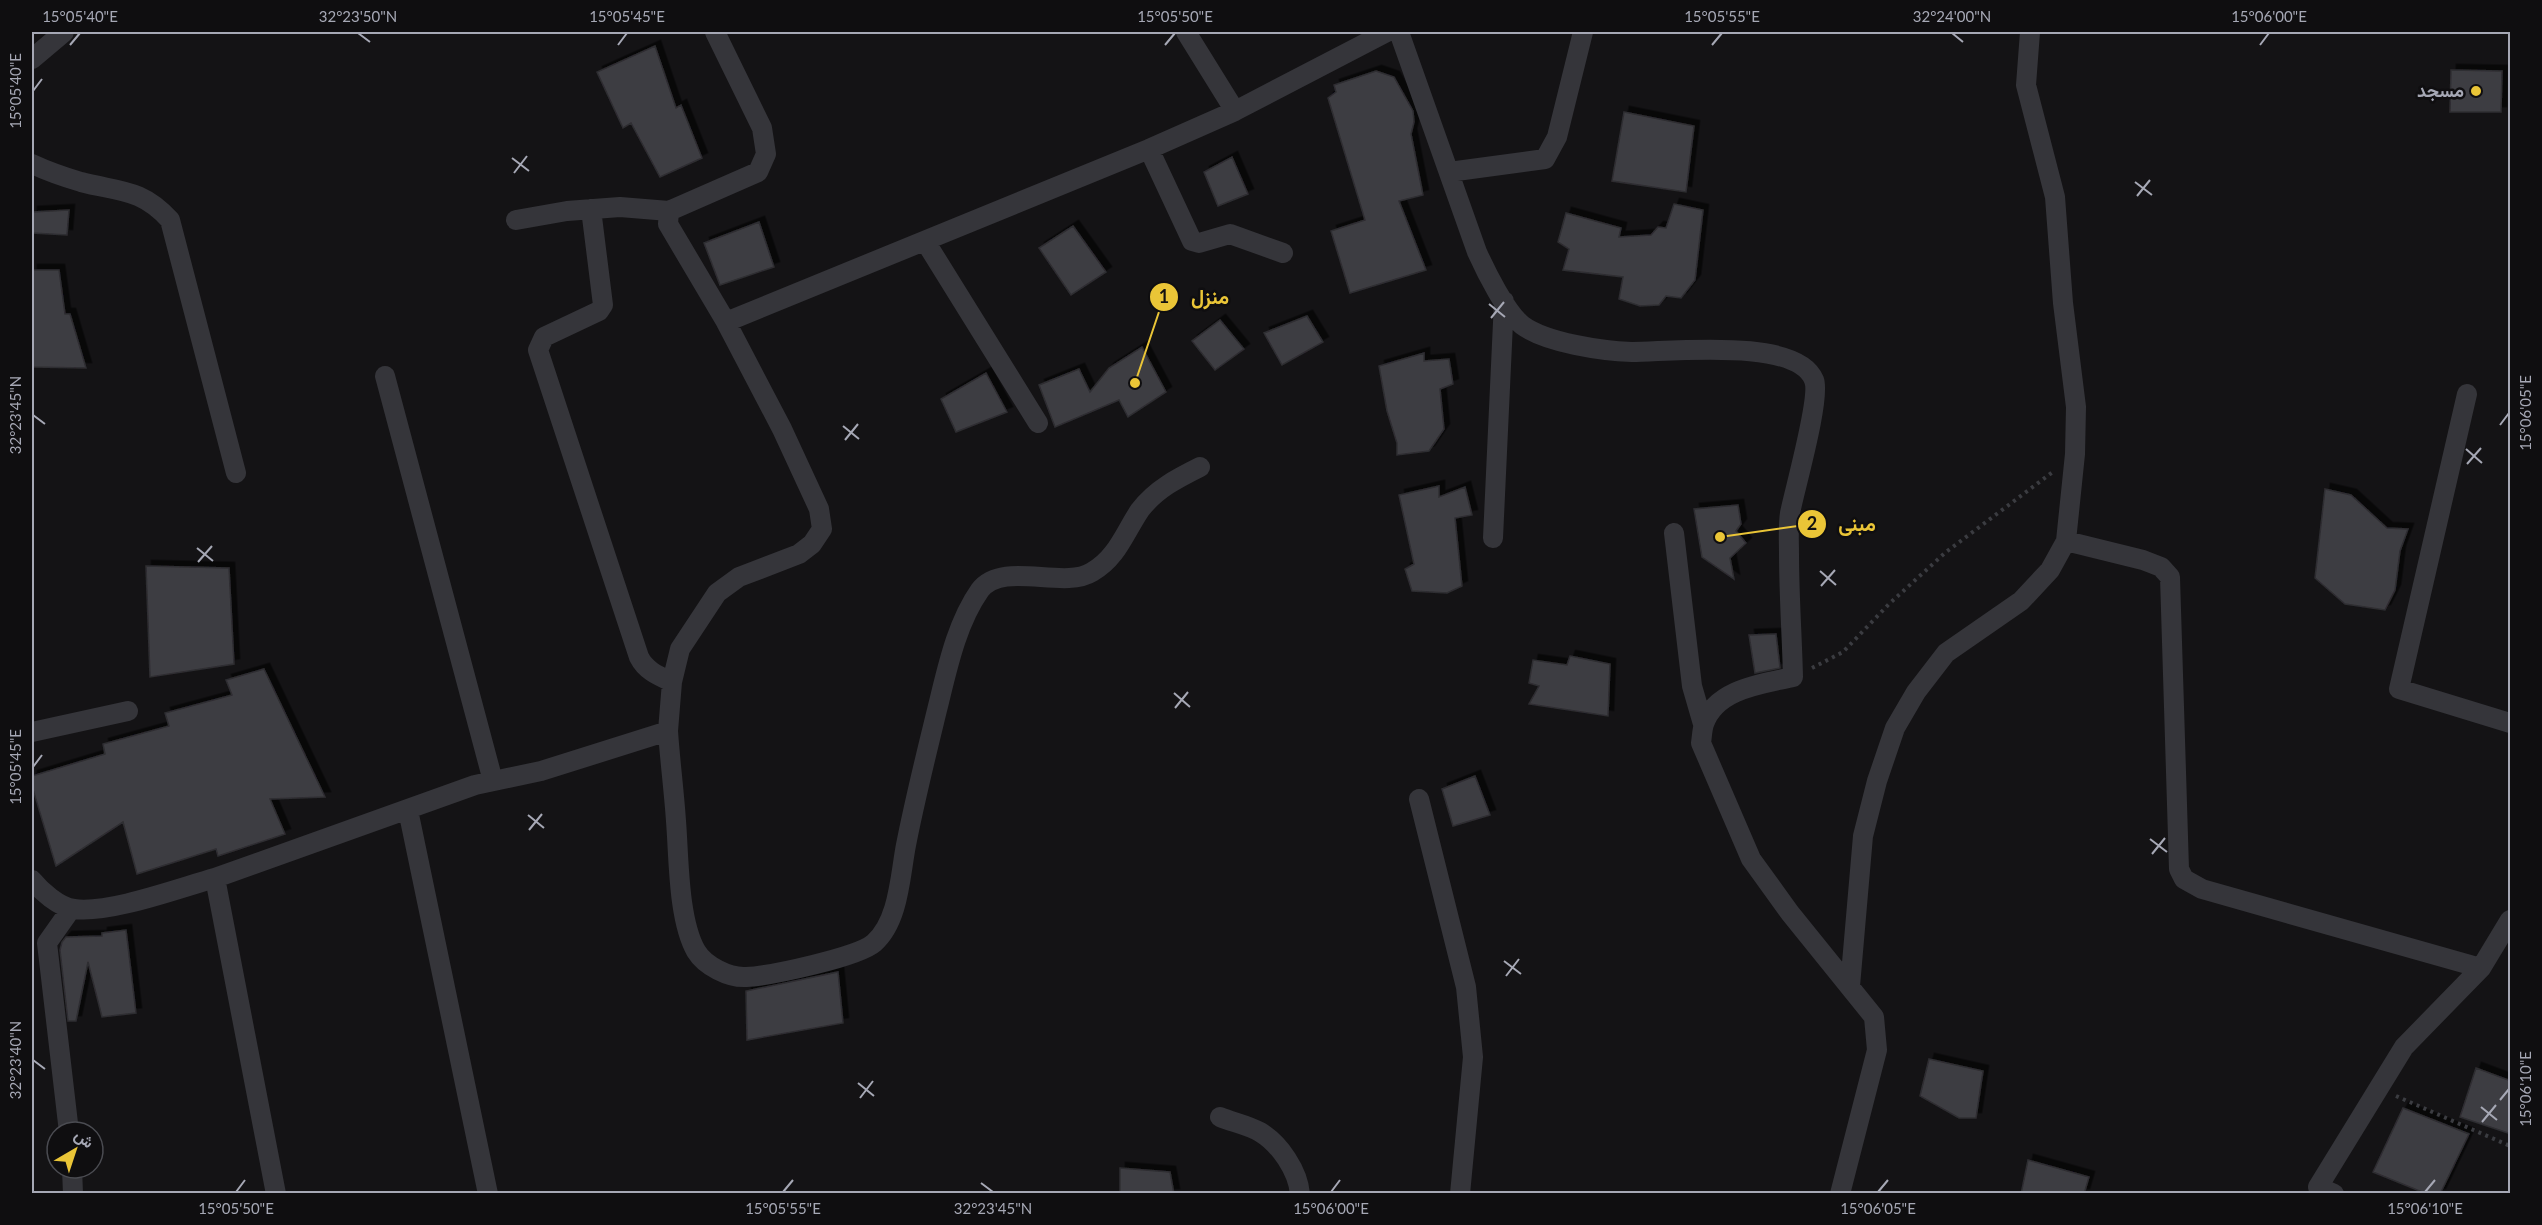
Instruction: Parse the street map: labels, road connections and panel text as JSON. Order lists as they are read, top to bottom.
{
  "places": ["مسجد", "منزل", "مبنى"],
  "north": "top right",
  "coordinates": [
    "15°05'40\"E",
    "32°23'50\"N",
    "15°05'45\"E",
    "15°05'50\"E",
    "15°05'55\"E",
    "32°24'00\"N",
    "15°06'00\"E",
    "15°06'05\"E",
    "32°23'45\"N",
    "32°23'40\"N",
    "15°06'10\"E"
  ]
}
